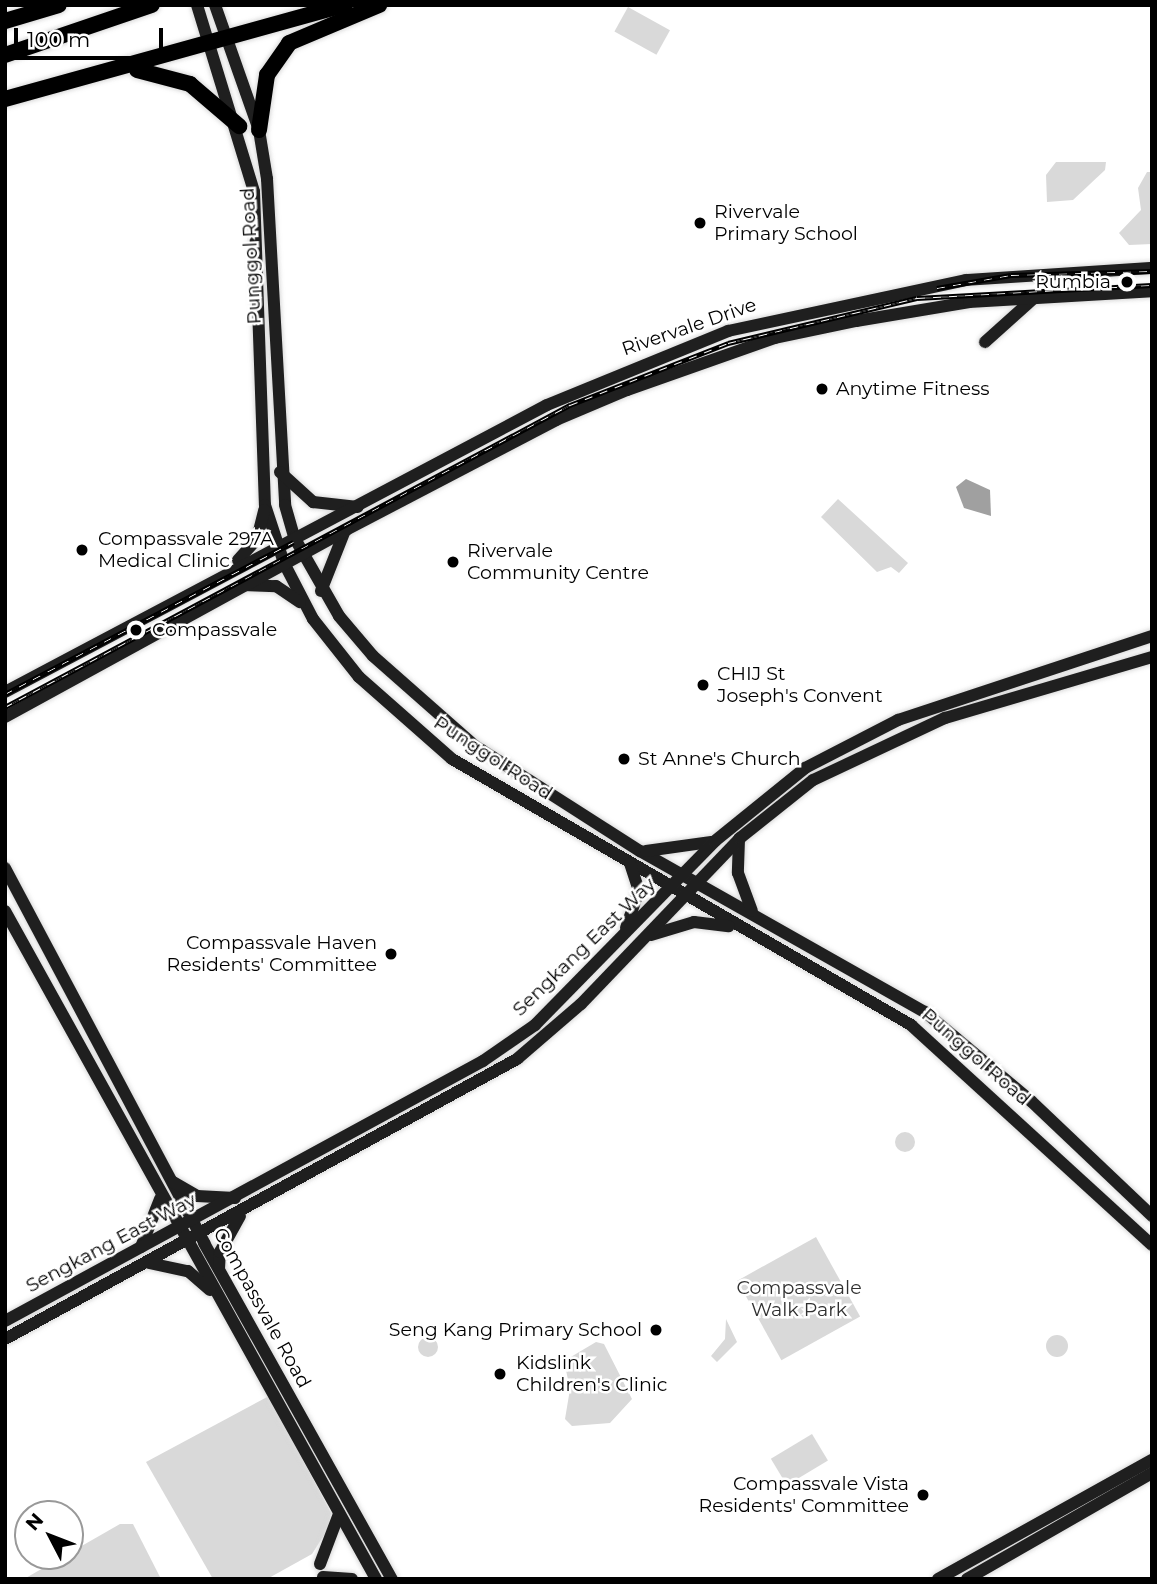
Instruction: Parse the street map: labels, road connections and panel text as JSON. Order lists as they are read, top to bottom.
{
  "streets": {
    "main road": [
      "Punggol Road",
      "Rivervale Drive",
      "Sengkang East Way",
      "Compassvale Road"
    ]
  },
  "crossings": [
    ["Punggol Road", "Rivervale Drive"],
    ["Punggol Road", "Sengkang East Way"],
    ["Sengkang East Way", "Compassvale Road"]
  ],
  "parks": ["Compassvale Walk Park"],
  "places": [
    "Rivervale Primary School",
    "Rumbia",
    "Anytime Fitness",
    "Compassvale 297A Medical Clinic",
    "Rivervale Community Centre",
    "Compassvale",
    "CHIJ St Joseph's Convent",
    "St Anne's Church",
    "Compassvale Haven Residents' Committee",
    "Seng Kang Primary School",
    "Kidslink Children's Clinic",
    "Compassvale Vista Residents' Committee"
  ],
  "scale_bar": "100 m",
  "north": "top left"
}
